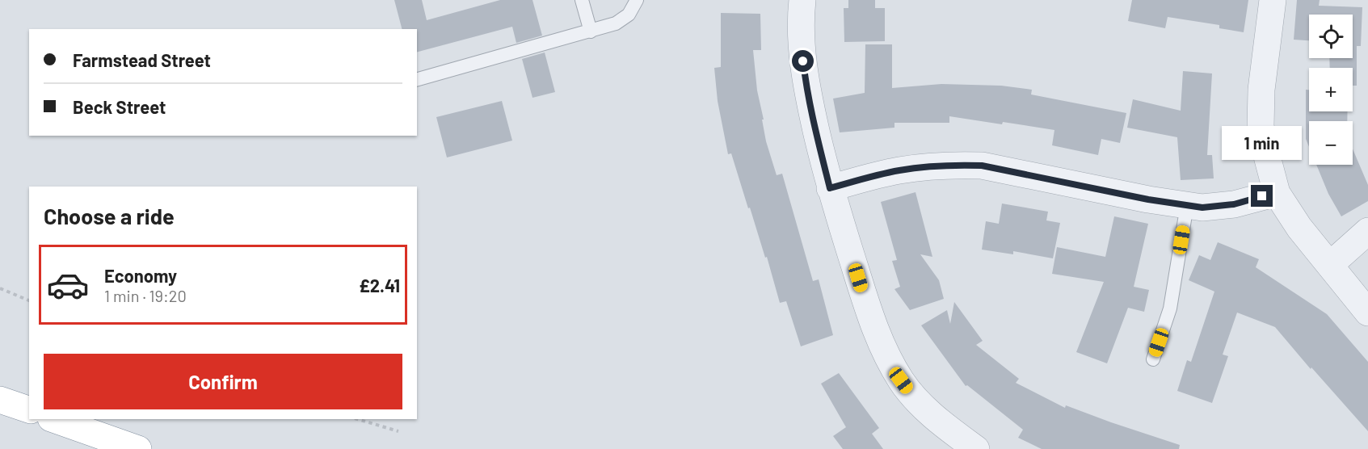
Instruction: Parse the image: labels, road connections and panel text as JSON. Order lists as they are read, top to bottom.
{
  "page": {
    "map_buttons": ["+", "−"],
    "banner": ["Farmstead Street", "Beck Street"],
    "bubble": "1 min",
    "heading": "Choose a ride",
    "list": [
      {
        "name": "Economy",
        "note": "1 min · 19:20",
        "value": "£2.41"
      }
    ],
    "buttons": "Confirm"
  }
}
